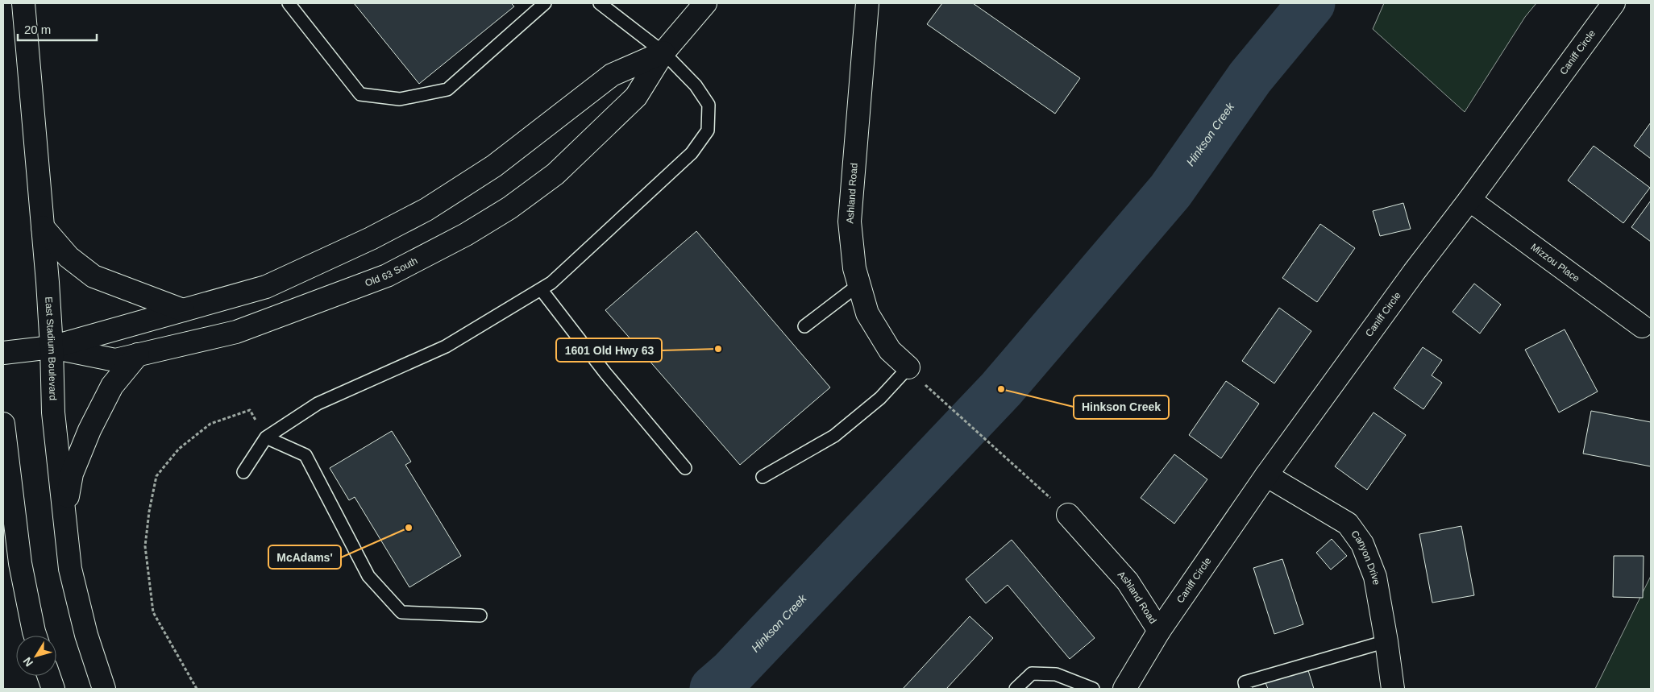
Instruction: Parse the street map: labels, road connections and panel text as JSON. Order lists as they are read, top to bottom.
{
  "streets": {
    "main road": [
      "Caniff Circle",
      "Ashland Road",
      "Mizzou Place",
      "Old 63 South",
      "East Stadium Boulevard",
      "Canyon Drive"
    ]
  },
  "crossings": [
    ["Caniff Circle", "Ashland Road"],
    ["Caniff Circle", "Mizzou Place"],
    ["Caniff Circle", "Canyon Drive"],
    ["Old 63 South", "East Stadium Boulevard"]
  ],
  "water": ["Hinkson Creek"],
  "places": ["1601 Old Hwy 63", "Hinkson Creek", "McAdams'"],
  "scale_bar": "20 m",
  "north": "bottom left"
}
